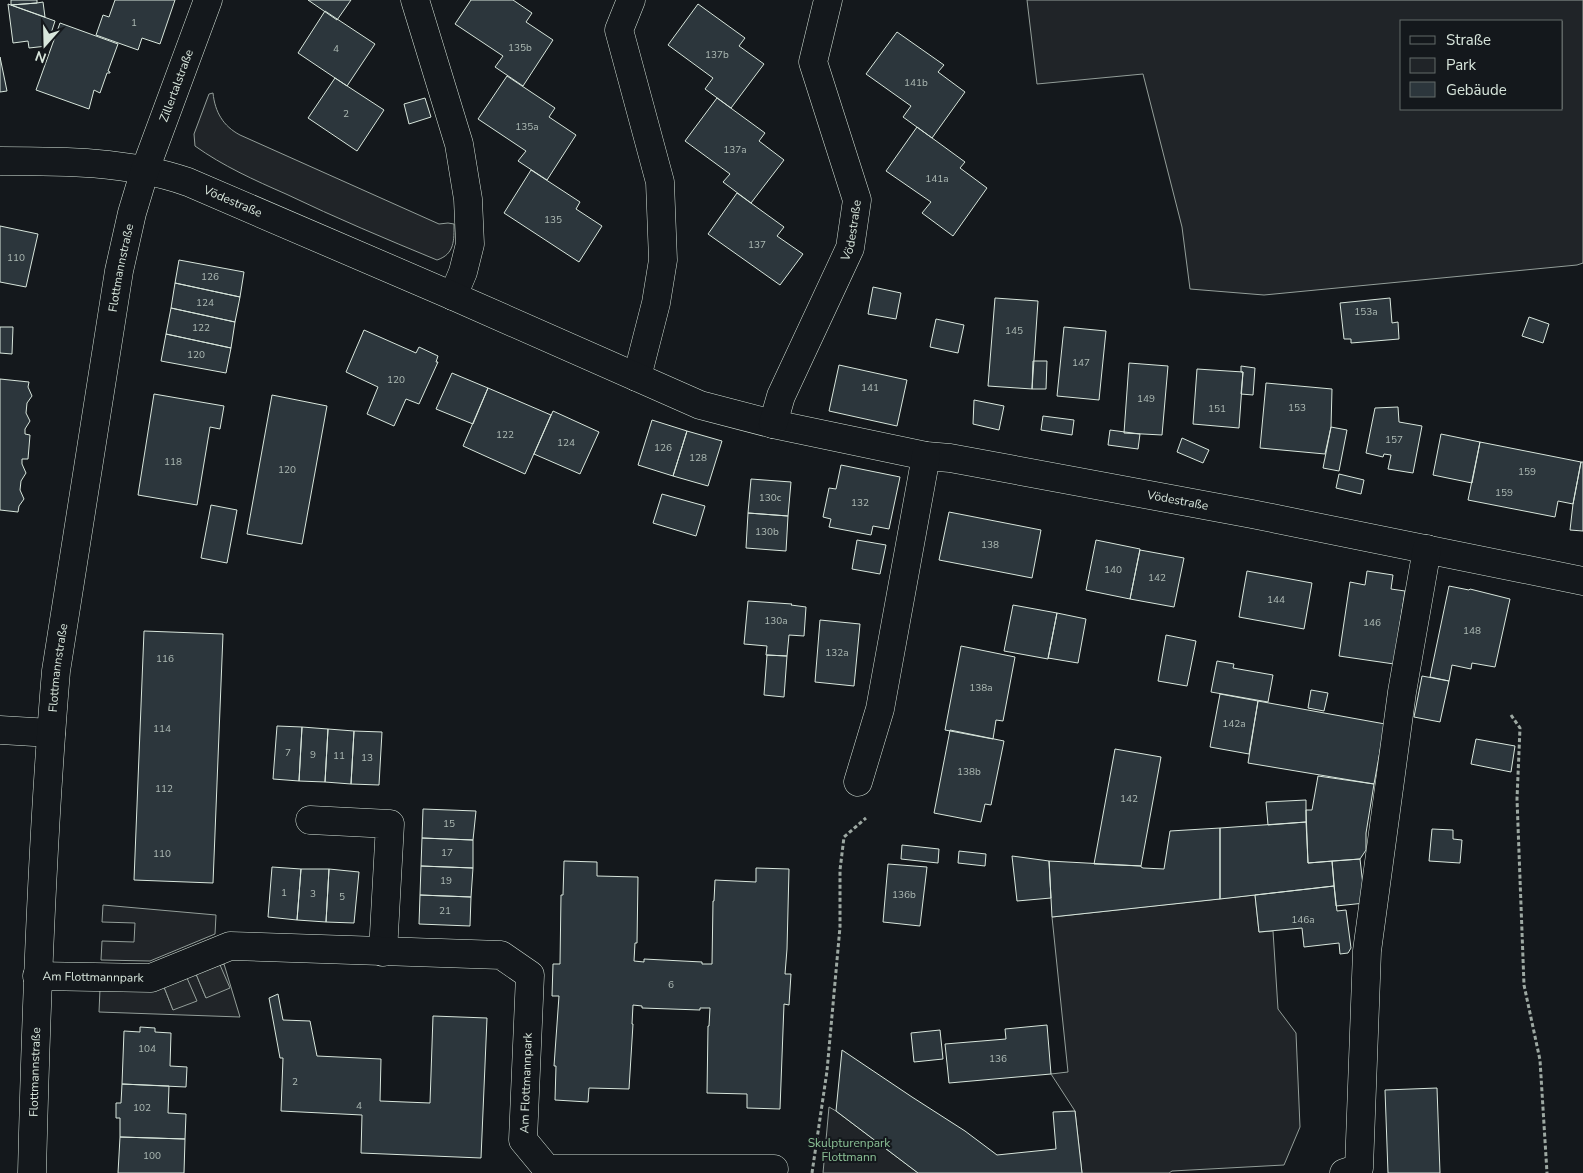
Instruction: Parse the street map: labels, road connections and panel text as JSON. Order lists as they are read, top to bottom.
{
  "streets": {
    "street": [
      "Zillertalstraße",
      "Vödestraße",
      "Flottmannstraße",
      "Am Flottmannpark"
    ]
  },
  "crossings": [
    ["Zillertalstraße", "Vödestraße"],
    ["Zillertalstraße", "Flottmannstraße"],
    ["Vödestraße", "Flottmannstraße"],
    ["Flottmannstraße", "Am Flottmannpark"]
  ],
  "parks": ["Skulpturenpark Flottmann"],
  "house_numbers": [
    "1",
    "135b",
    "4",
    "137b",
    "141b",
    "2",
    "135a",
    "137a",
    "141a",
    "135",
    "137",
    "110",
    "126",
    "124",
    "153a",
    "122",
    "145",
    "120",
    "147",
    "120",
    "141",
    "149",
    "153",
    "151",
    "122",
    "157",
    "124",
    "126",
    "128",
    "118",
    "120",
    "159",
    "159",
    "130c",
    "132",
    "130b",
    "138",
    "140",
    "142",
    "144",
    "130a",
    "146",
    "148",
    "132a",
    "116",
    "138a",
    "142a",
    "114",
    "7",
    "9",
    "11",
    "13",
    "138b",
    "112",
    "142",
    "15",
    "17",
    "110",
    "19",
    "1",
    "3",
    "136b",
    "5",
    "21",
    "146a",
    "6",
    "104",
    "136",
    "2",
    "4",
    "102",
    "100"
  ],
  "legend": ["Straße", "Park", "Gebäude"],
  "north": "bottom"
}
